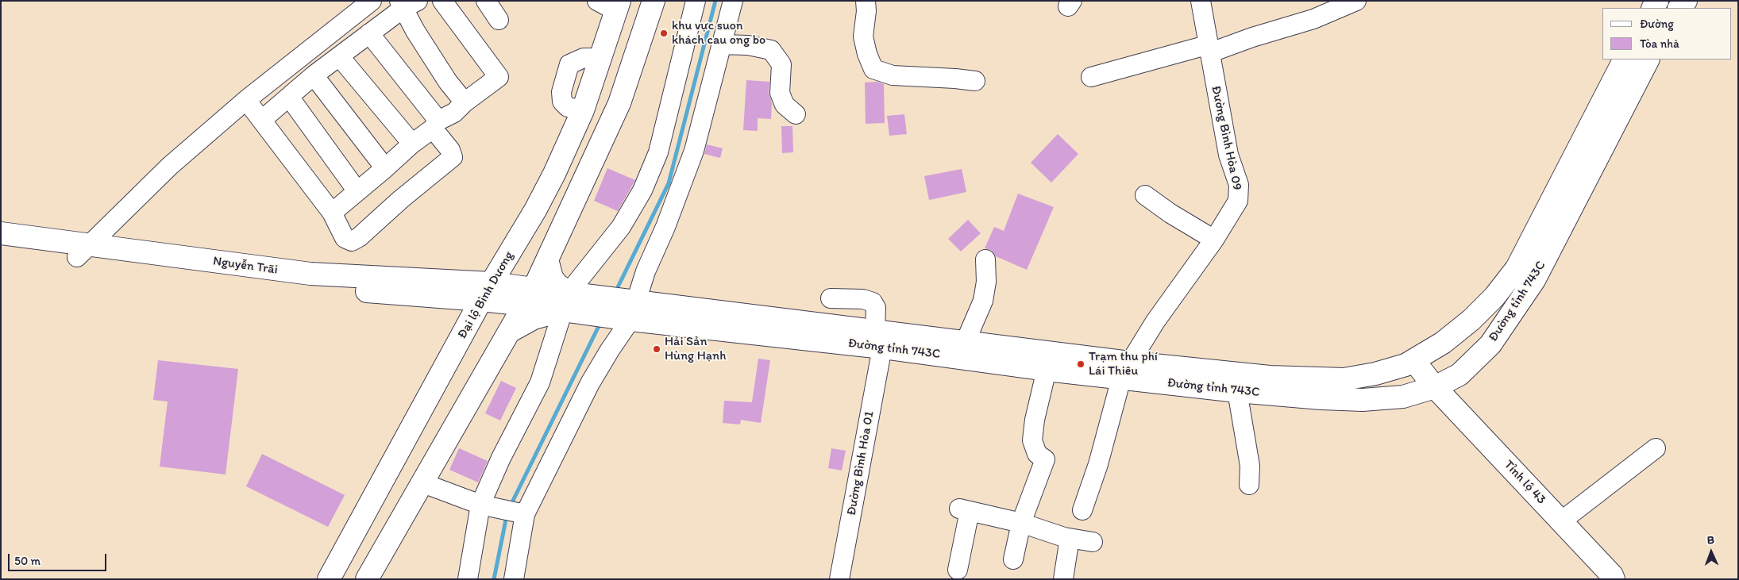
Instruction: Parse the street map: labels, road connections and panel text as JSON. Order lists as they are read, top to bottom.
{
  "streets": {
    "main road": [
      "Nguyễn Trãi",
      "Đại lộ Bình Dương",
      "Đường tỉnh 743C",
      "Tỉnh lộ 43"
    ],
    "street": ["Đường Bình Hòa 09", "Đường Bình Hòa 01"]
  },
  "crossings": [
    ["Đường Bình Hòa 09", "Đường tỉnh 743C"],
    ["Nguyễn Trãi", "Đại lộ Bình Dương"],
    ["Nguyễn Trãi", "Đường tỉnh 743C"],
    ["Đường tỉnh 743C", "Đường Bình Hòa 01"],
    ["Đường tỉnh 743C", "Tỉnh lộ 43"]
  ],
  "places": ["khu vực suon khách cau ong bo", "Hải Sản Hùng Hạnh", "Trạm thu phí Lái Thiêu"],
  "legend": ["Đường", "Tòa nhà"],
  "scale_bar": "50 m",
  "north": "top"
}
